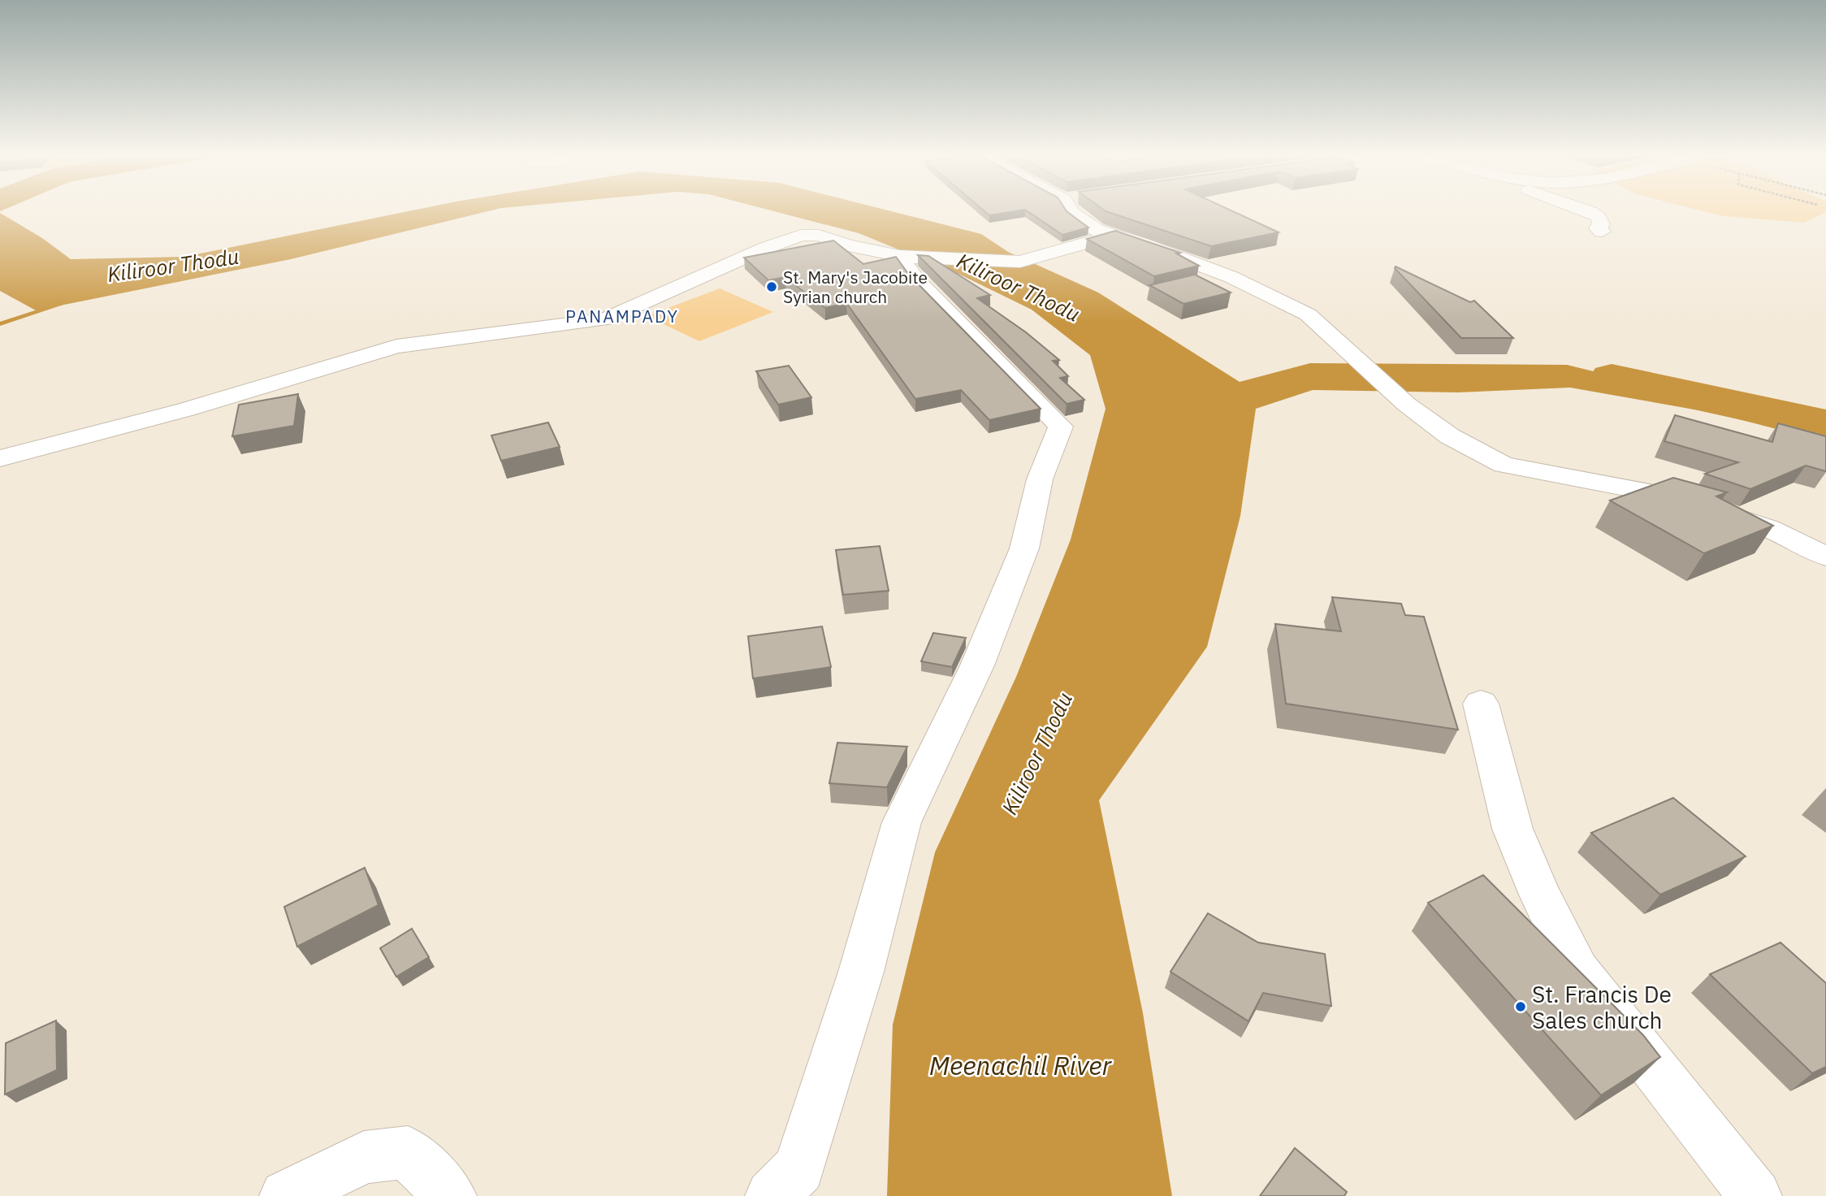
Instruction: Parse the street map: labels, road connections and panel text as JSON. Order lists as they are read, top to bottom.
{
  "districts": ["PANAMPADY"],
  "water": ["Kiliroor Thodu", "Meenachil River"],
  "places": ["St. Mary's Jacobite Syrian church", "St. Francis De Sales church"]
}
